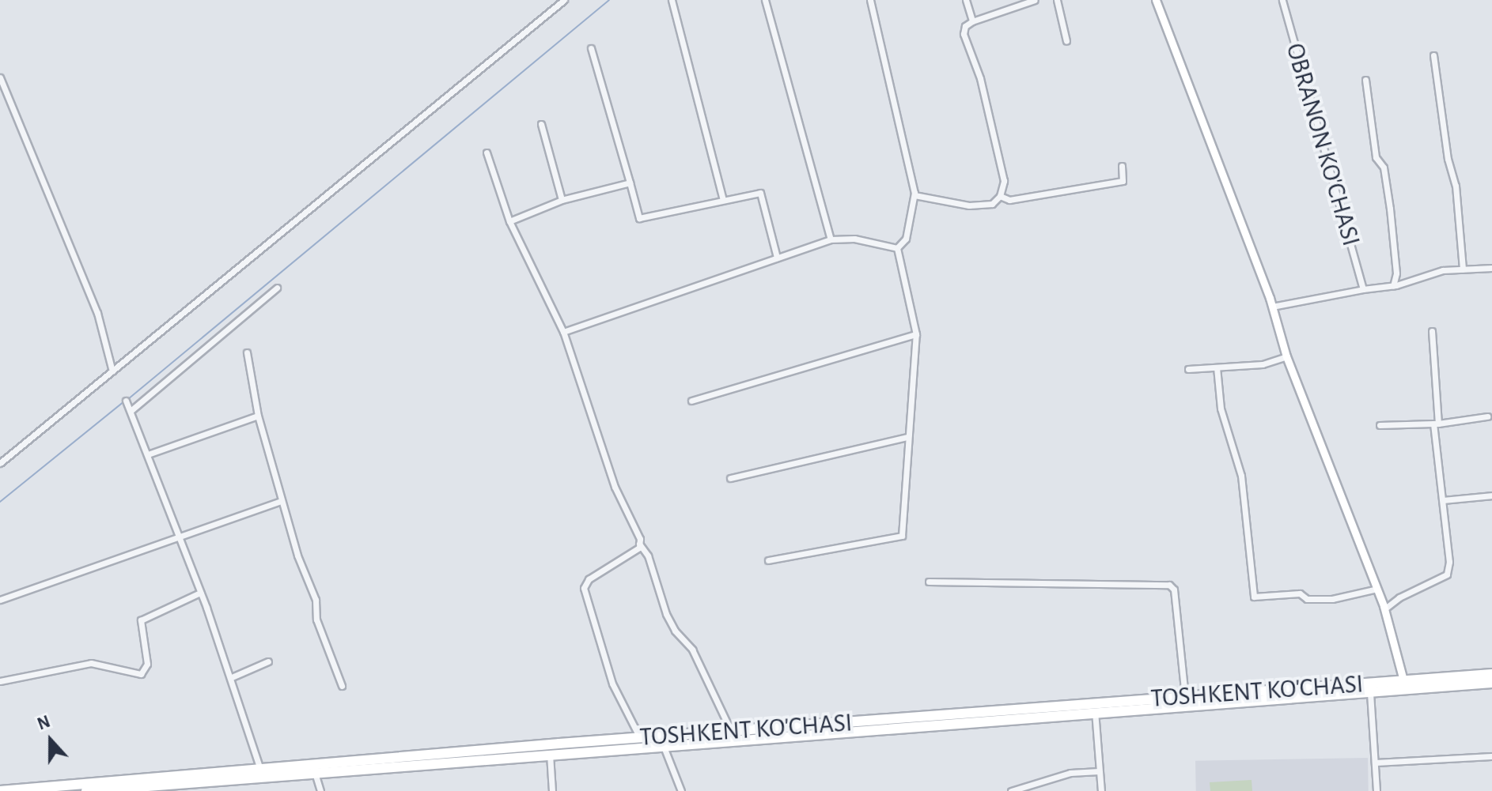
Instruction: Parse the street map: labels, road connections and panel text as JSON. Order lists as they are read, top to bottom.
{
  "streets": {
    "highway": ["TOSHKENT KO'CHASI"],
    "street": ["OBRANON KO'CHASI"]
  },
  "north": "top"
}
